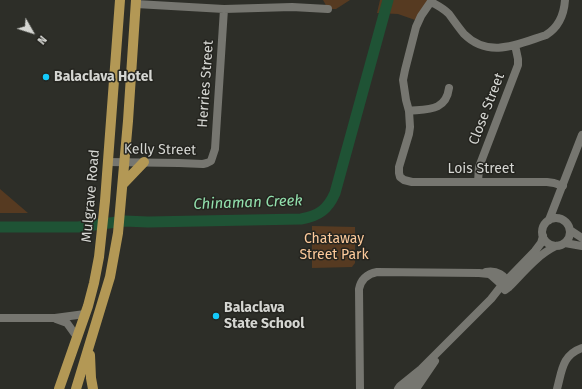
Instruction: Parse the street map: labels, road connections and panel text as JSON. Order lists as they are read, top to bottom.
{
  "streets": {
    "main road": ["Mulgrave Road"],
    "street": [
      "Herries Street",
      "Close Street",
      "Kelly Street",
      "Lois Street"
    ]
  },
  "crossings": [
    ["Herries Street", "Kelly Street"],
    ["Close Street", "Lois Street"],
    ["Kelly Street", "Mulgrave Road"]
  ],
  "water": ["Chinaman Creek"],
  "parks": ["Chataway Street Park"],
  "places": ["Balaclava Hotel", "Balaclava State School"],
  "north": "bottom right"
}
